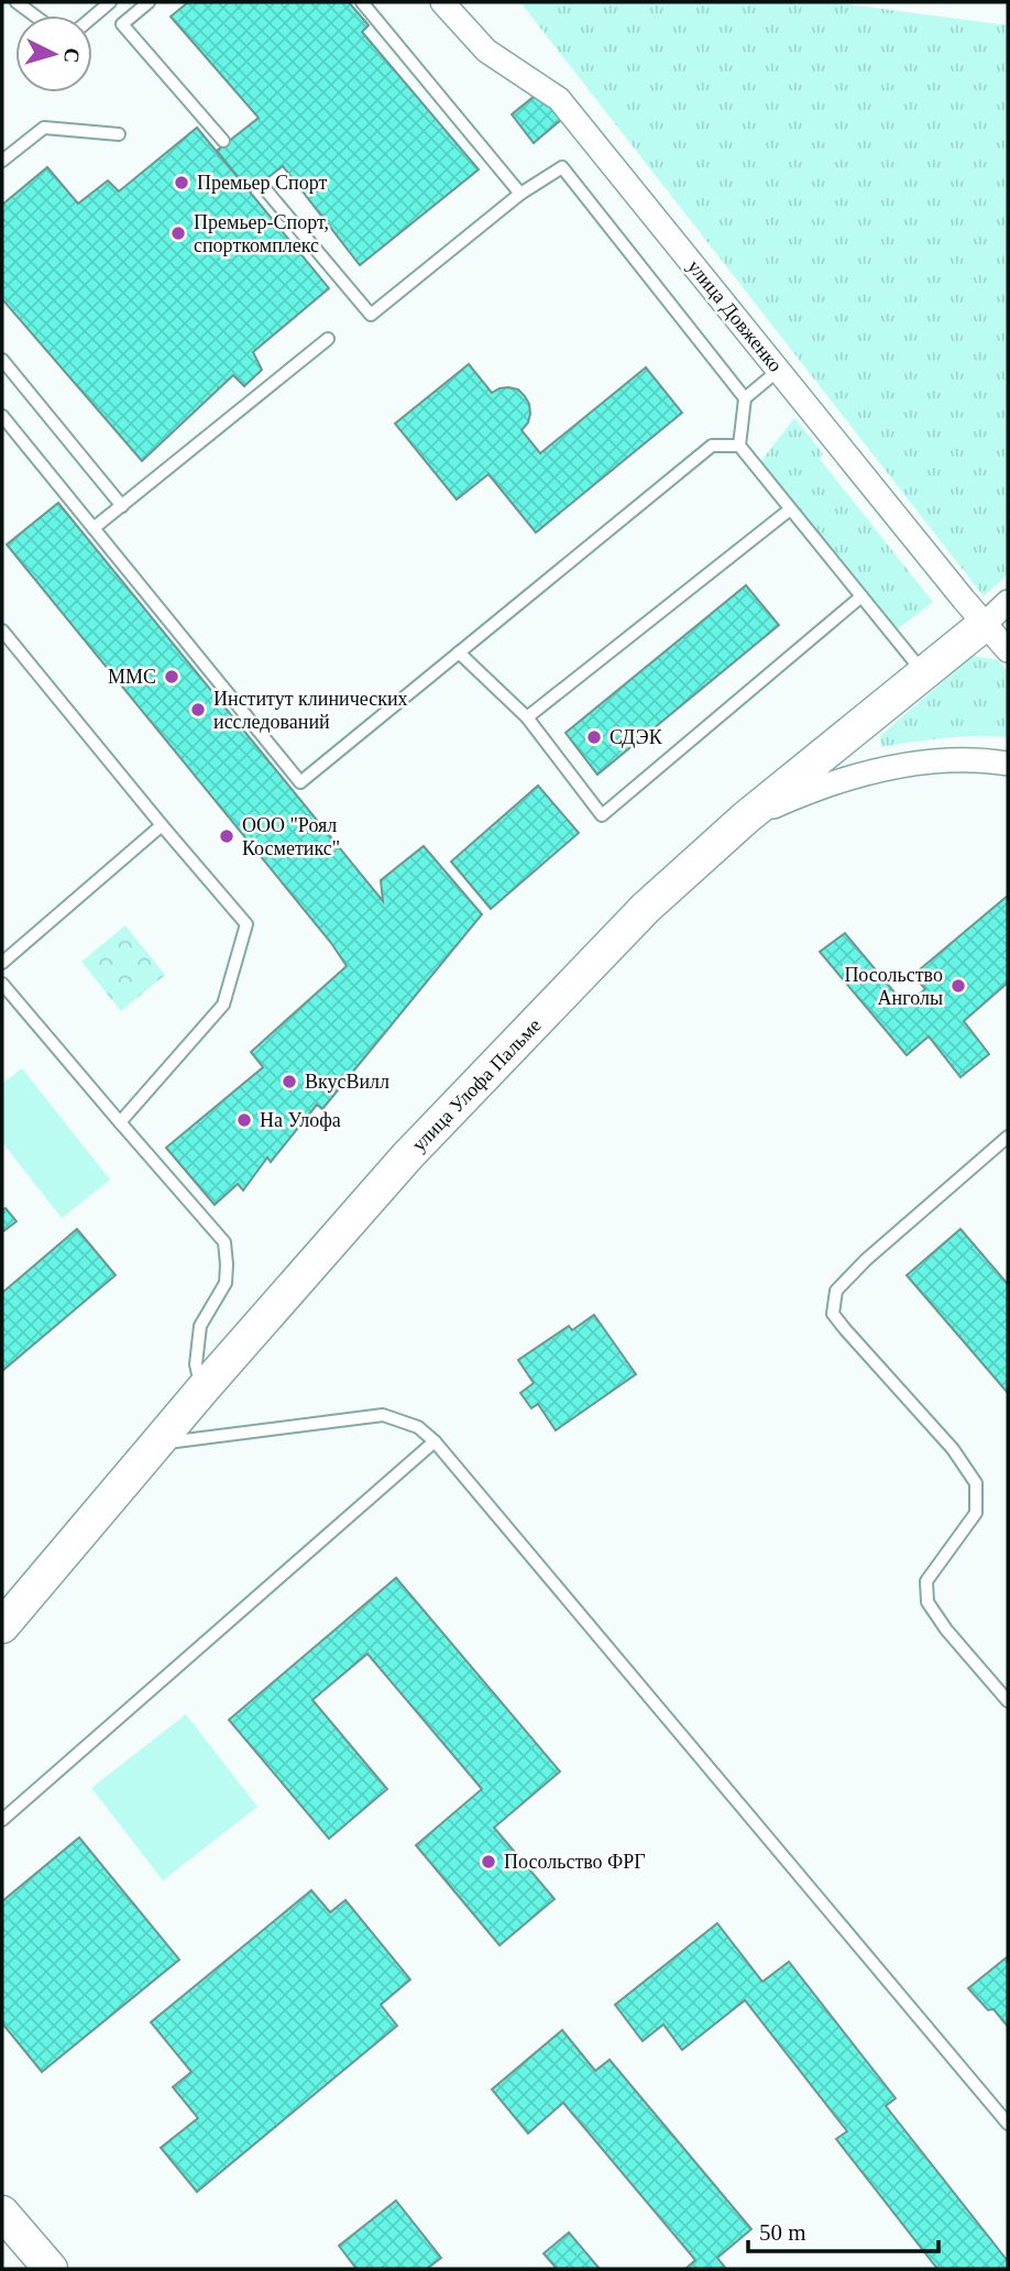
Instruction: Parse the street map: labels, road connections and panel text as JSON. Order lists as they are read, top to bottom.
{
  "streets": {
    "street": ["улица Довженко", "улица Улофа Пальме"]
  },
  "crossings": [
    ["улица Довженко", "улица Улофа Пальме"]
  ],
  "places": [
    "Премьер Спорт",
    "Премьер-Спорт, спорткомплекс",
    "ММС",
    "Институт клинических исследований",
    "СДЭК",
    "ООО \"Роял Косметикс\"",
    "Посольство Анголы",
    "ВкусВилл",
    "На Улофа",
    "Посольство ФРГ"
  ],
  "scale_bar": "50 m",
  "north": "right"
}
